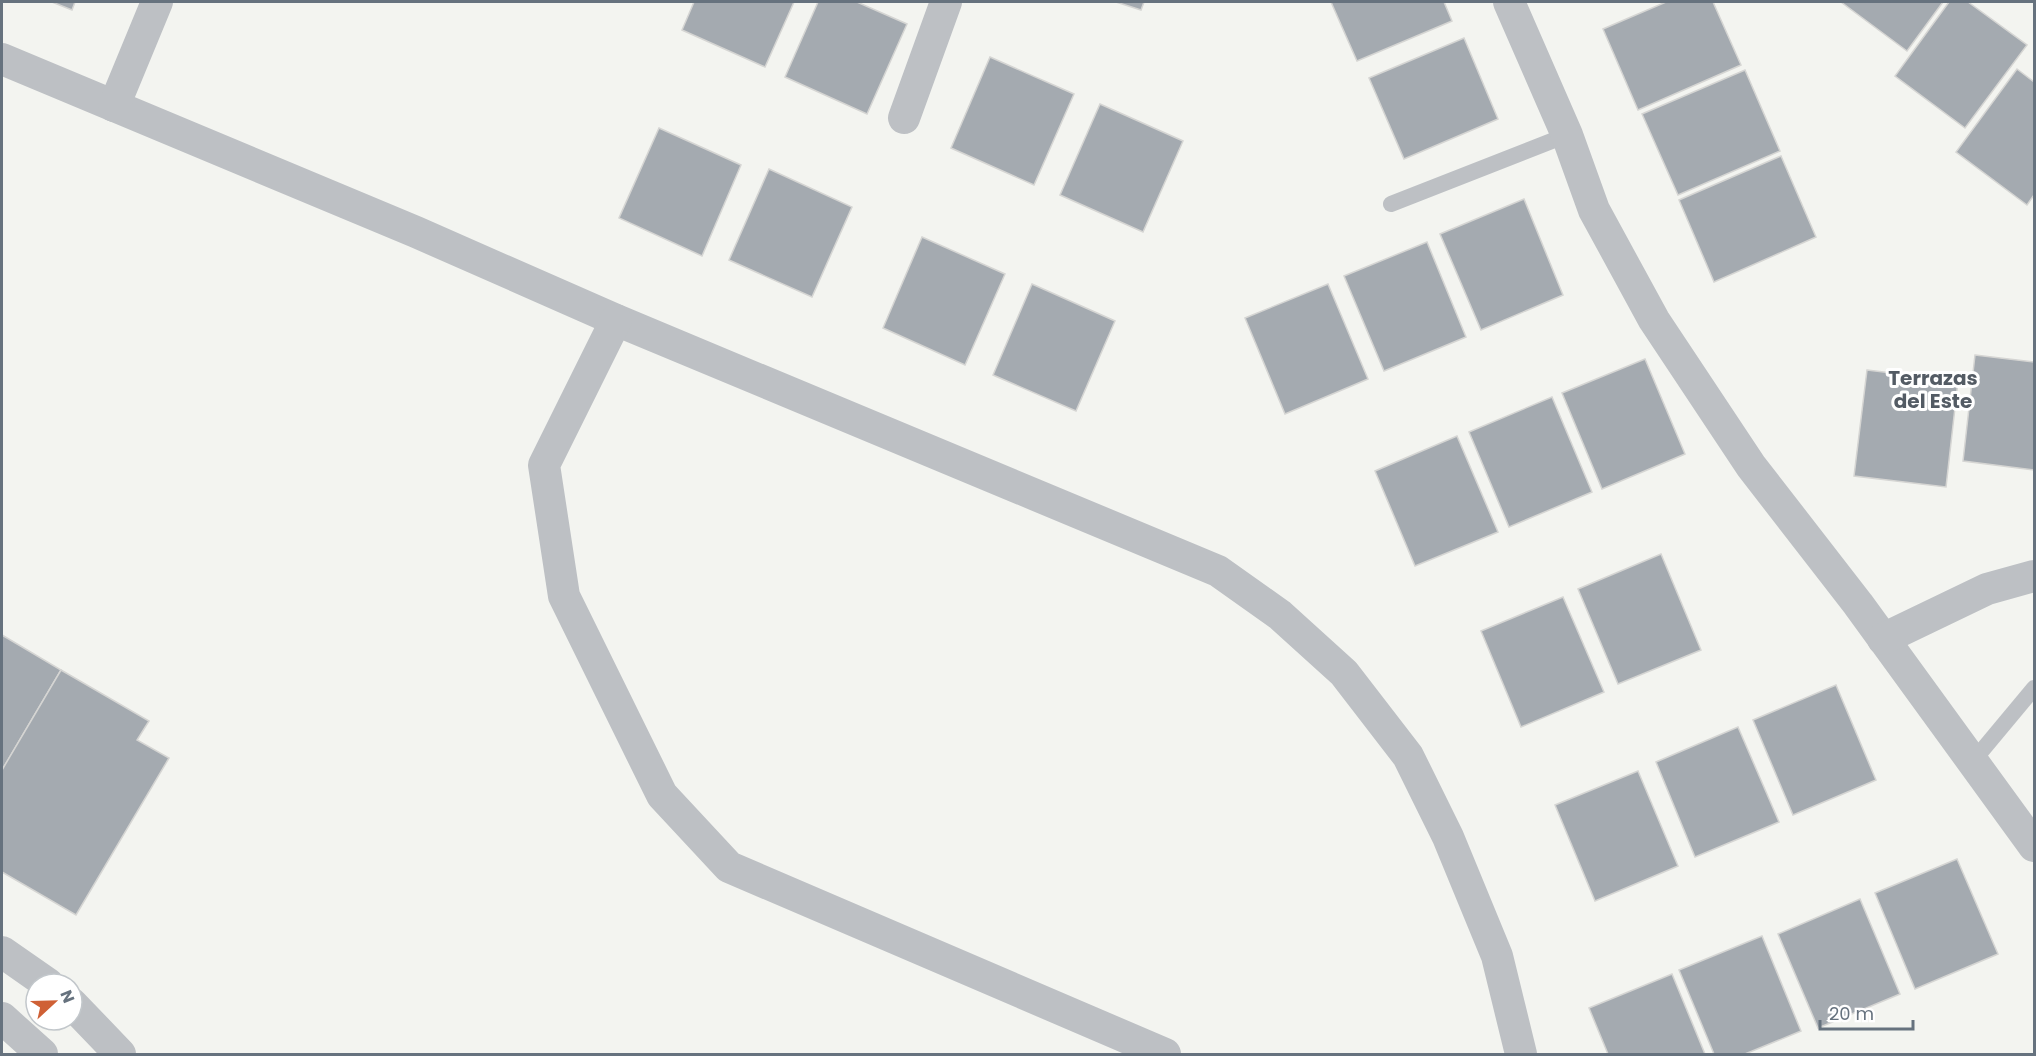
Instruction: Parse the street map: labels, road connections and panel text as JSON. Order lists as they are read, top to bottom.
{
  "districts": ["Terrazas del Este"],
  "scale_bar": "20 m",
  "north": "right"
}
